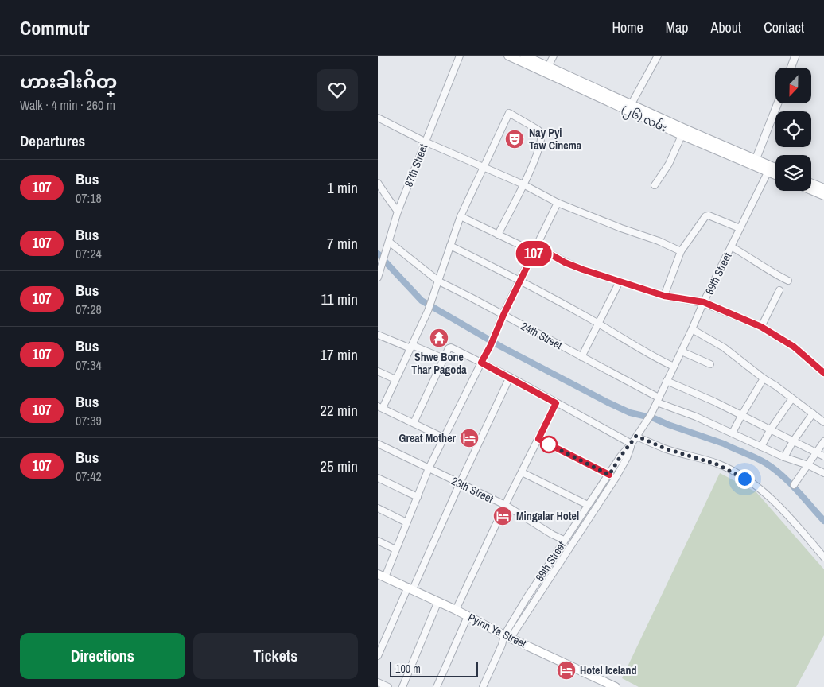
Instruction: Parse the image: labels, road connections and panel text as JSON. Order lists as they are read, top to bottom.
{
  "streets": {
    "main road": ["(၂၆) လမ်း", "Pyinn Ya Street"],
    "street": [
      "87th Street",
      "89th Street",
      "24th Street",
      "23th Street"
    ]
  },
  "crossings": [
    ["(၂၆) လမ်း", "89th Street"],
    ["87th Street", "24th Street"],
    ["89th Street", "24th Street"],
    ["89th Street", "23th Street"],
    ["89th Street", "Pyinn Ya Street"]
  ],
  "places": {
    "theatre": ["Nay Pyi Taw Cinema"],
    "temple": ["Shwe Bone Thar Pagoda"],
    "hotel": ["Great Mother", "Mingalar Hotel", "Hotel Iceland"]
  },
  "lines": ["bus line 107"],
  "scale_bar": "100 m",
  "north": "bottom",
  "page": {
    "header": "Commutr",
    "nav": [
      "Home",
      "Map",
      "About",
      "Contact"
    ],
    "heading": [
      ["ဟားခါးဂိတ္", "Walk · 4 min · 260 m"],
      "Departures"
    ],
    "on_map": "107",
    "list": [
      {
        "mark": "107",
        "name": "Bus",
        "note": "07:18",
        "value": "1 min"
      },
      {
        "mark": "107",
        "name": "Bus",
        "note": "07:24",
        "value": "7 min"
      },
      {
        "mark": "107",
        "name": "Bus",
        "note": "07:28",
        "value": "11 min"
      },
      {
        "mark": "107",
        "name": "Bus",
        "note": "07:34",
        "value": "17 min"
      },
      {
        "mark": "107",
        "name": "Bus",
        "note": "07:39",
        "value": "22 min"
      },
      {
        "mark": "107",
        "name": "Bus",
        "note": "07:42",
        "value": "25 min"
      }
    ],
    "buttons": ["Directions", "Tickets"],
    "scale": "100 m"
  }
}
